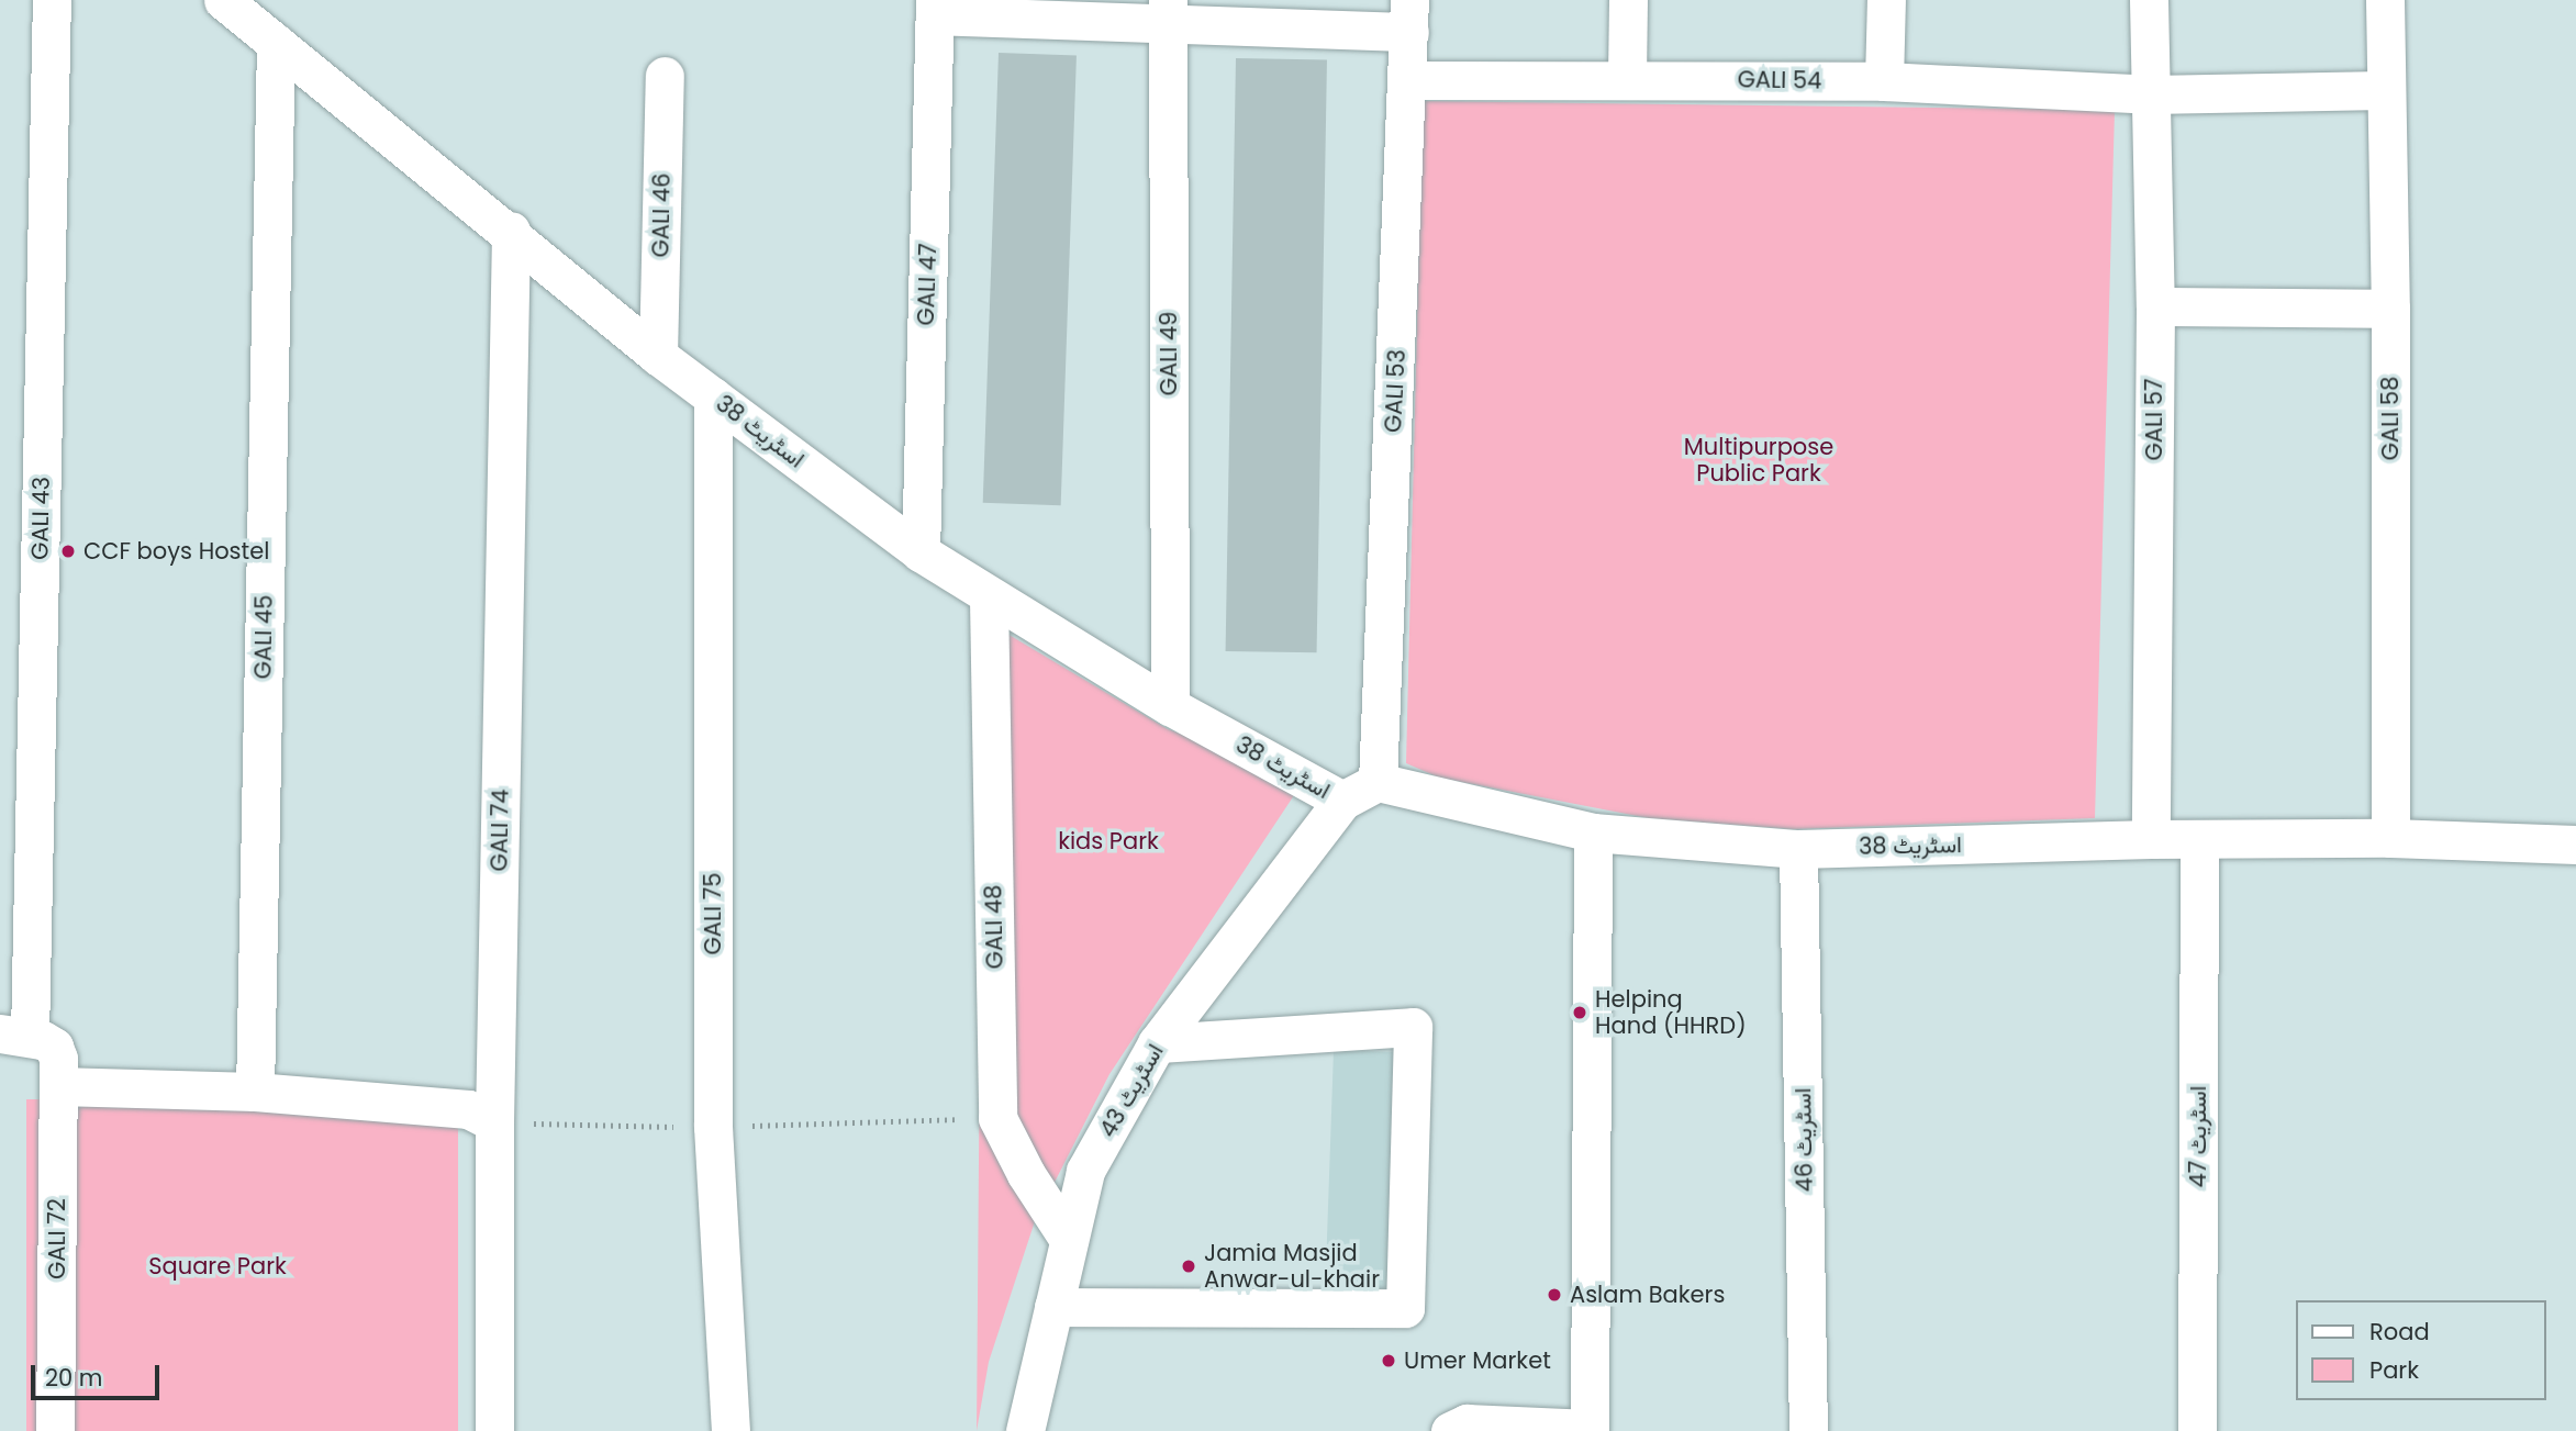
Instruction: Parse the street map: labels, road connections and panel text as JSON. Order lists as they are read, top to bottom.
{
  "streets": {
    "street": [
      "GALI 54",
      "GALI 46",
      "GALI 47",
      "GALI 49",
      "GALI 53",
      "GALI 58",
      "GALI 57",
      "اسٹریٹ 38",
      "GALI 43",
      "GALI 45",
      "GALI 74",
      "GALI 75",
      "GALI 48",
      "اسٹریٹ 43",
      "اسٹریٹ 47",
      "اسٹریٹ 46",
      "GALI 72"
    ]
  },
  "crossings": [
    ["GALI 54", "GALI 53"],
    ["GALI 54", "GALI 58"],
    ["GALI 54", "GALI 57"],
    ["GALI 46", "اسٹریٹ 38"],
    ["GALI 47", "اسٹریٹ 38"],
    ["GALI 49", "اسٹریٹ 38"],
    ["GALI 53", "اسٹریٹ 38"],
    ["GALI 58", "اسٹریٹ 38"],
    ["GALI 57", "اسٹریٹ 38"],
    ["اسٹریٹ 38", "GALI 45"],
    ["اسٹریٹ 38", "GALI 74"],
    ["اسٹریٹ 38", "GALI 75"],
    ["اسٹریٹ 38", "GALI 48"],
    ["اسٹریٹ 38", "اسٹریٹ 43"],
    ["اسٹریٹ 38", "اسٹریٹ 47"],
    ["اسٹریٹ 38", "اسٹریٹ 46"],
    ["GALI 43", "GALI 72"],
    ["GALI 48", "اسٹریٹ 43"]
  ],
  "parks": ["Multipurpose Public Park", "kids Park", "Square Park"],
  "places": [
    "CCF boys Hostel",
    "Helping Hand (HHRD)",
    "Jamia Masjid Anwar-ul-khair",
    "Aslam Bakers",
    "Umer Market"
  ],
  "legend": ["Road", "Park"],
  "scale_bar": "20 m"
}
